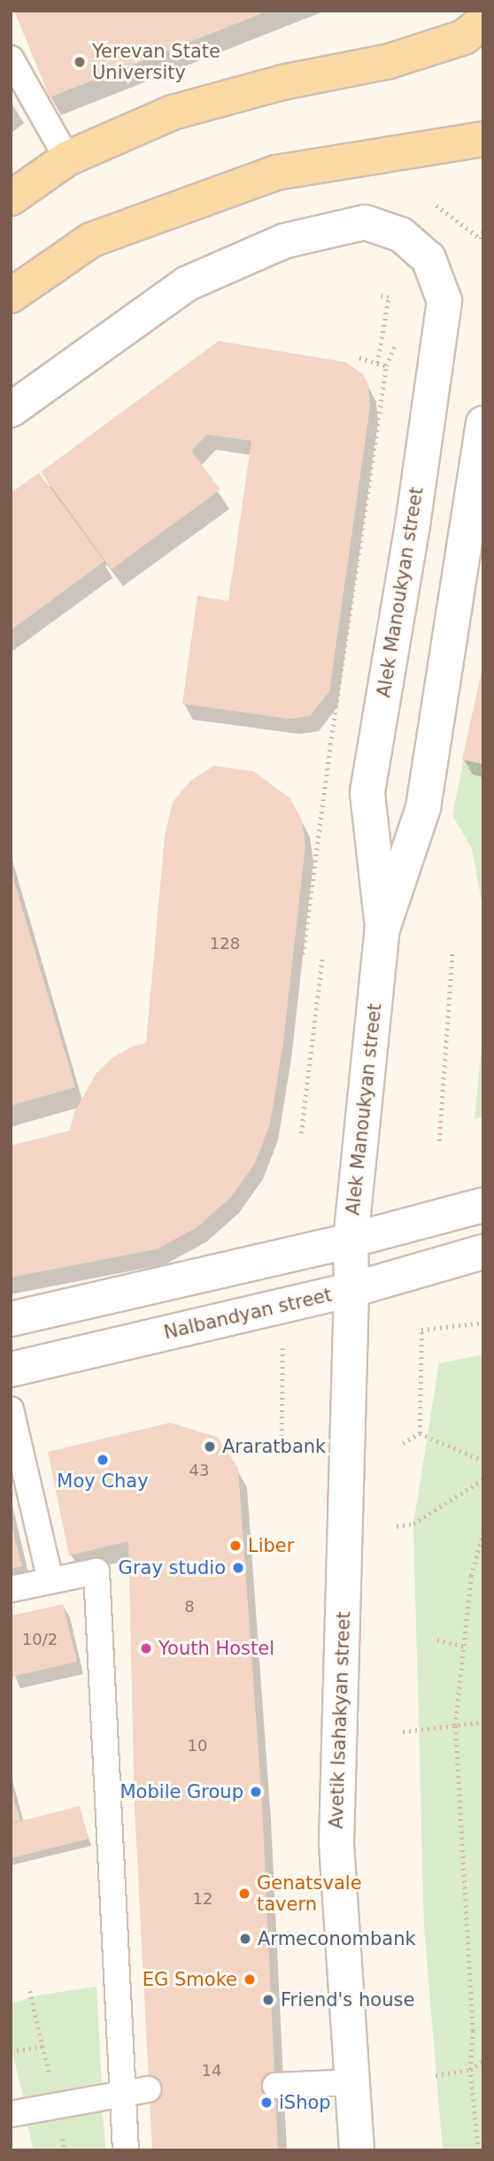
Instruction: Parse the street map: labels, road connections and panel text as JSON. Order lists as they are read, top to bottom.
{
  "streets": {
    "street": ["Alek Manoukyan street", "Nalbandyan street", "Avetik Isahakyan street"]
  },
  "crossings": [
    ["Alek Manoukyan street", "Nalbandyan street"],
    ["Alek Manoukyan street", "Avetik Isahakyan street"],
    ["Nalbandyan street", "Avetik Isahakyan street"]
  ],
  "places": [
    "Yerevan State University",
    "Araratbank",
    "Moy Chay",
    "Liber",
    "Gray studio",
    "Youth Hostel",
    "Mobile Group",
    "Genatsvale tavern",
    "Armeconombank",
    "EG Smoke",
    "Friend's house",
    "iShop"
  ],
  "house_numbers": [
    "128",
    "43",
    "8",
    "10/2",
    "10",
    "12",
    "14"
  ]
}
